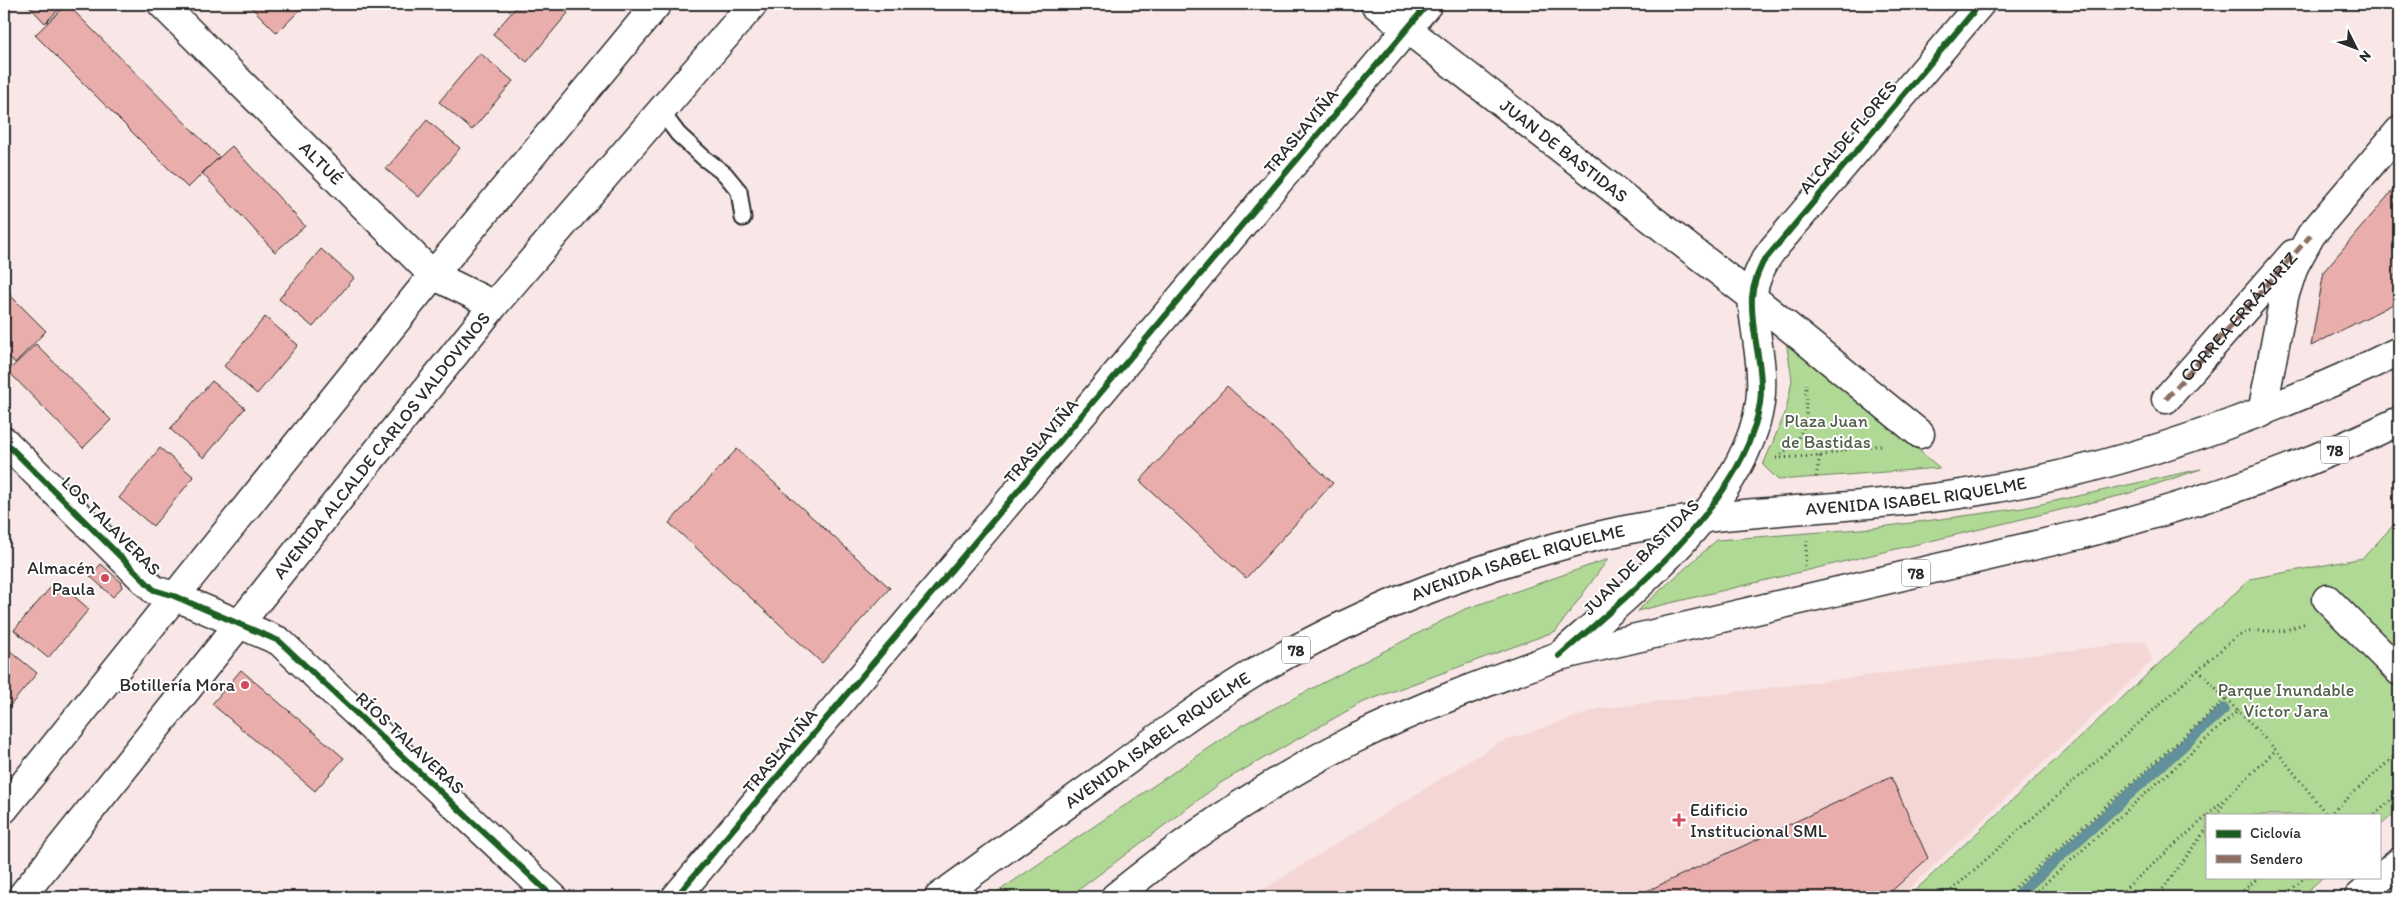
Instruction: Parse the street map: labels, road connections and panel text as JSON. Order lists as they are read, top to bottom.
{
  "streets": {
    "main road": [
      "TRASLAVIÑA",
      "ALCALDE FLORES",
      "JUAN DE BASTIDAS",
      "ALTUÉ",
      "CORREA ERRÁZURIZ",
      "AVENIDA ALCALDE CARLOS VALDOVINOS",
      "78",
      "AVENIDA ISABEL RIQUELME",
      "LOS TALAVERAS",
      "RÍOS TALAVERAS"
    ]
  },
  "crossings": [
    ["TRASLAVIÑA", "JUAN DE BASTIDAS"],
    ["ALCALDE FLORES", "JUAN DE BASTIDAS"],
    ["JUAN DE BASTIDAS", "78"],
    ["JUAN DE BASTIDAS", "AVENIDA ISABEL RIQUELME"],
    ["ALTUÉ", "AVENIDA ALCALDE CARLOS VALDOVINOS"],
    ["CORREA ERRÁZURIZ", "AVENIDA ISABEL RIQUELME"],
    ["AVENIDA ALCALDE CARLOS VALDOVINOS", "LOS TALAVERAS"],
    ["AVENIDA ALCALDE CARLOS VALDOVINOS", "RÍOS TALAVERAS"],
    ["LOS TALAVERAS", "RÍOS TALAVERAS"]
  ],
  "parks": ["Plaza Juan de Bastidas", "Parque Inundable Víctor Jara"],
  "places": {
    "other": ["Almacén Paula", "Botillería Mora"],
    "health": ["Edificio Institucional SML"]
  },
  "legend": ["Ciclovía", "Sendero"],
  "north": "bottom right"
}
